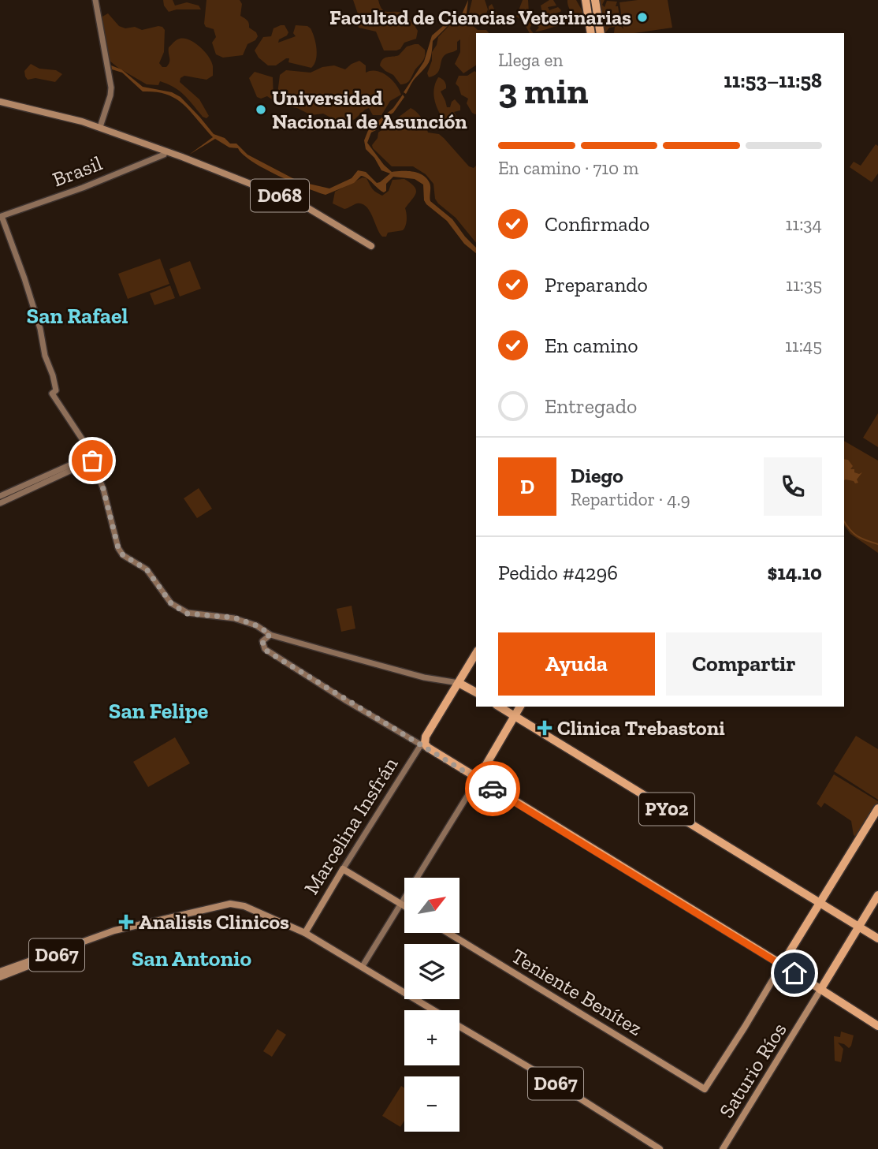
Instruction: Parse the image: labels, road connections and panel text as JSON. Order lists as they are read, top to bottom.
{
  "streets": {
    "highway": ["PY02", "Saturio Ríos"],
    "main road": [
      "Brasil",
      "D068",
      "Marcelina Insfrán",
      "D067",
      "Teniente Benítez"
    ]
  },
  "crossings": [
    ["PY02", "Saturio Ríos"],
    ["Marcelina Insfrán", "D067"]
  ],
  "districts": ["San Rafael", "San Felipe", "San Antonio"],
  "places": {
    "other": ["Facultad de Ciencias Veterinarias", "Universidad Nacional de Asunción"],
    "health": ["Clinica Trebastoni", "Analisis Clinicos"]
  },
  "north": "top right",
  "page": {
    "heading": ["3 min", "Llega en", "11:53–11:58"],
    "panel": [
      "Diego",
      "Repartidor · 4.9",
      "Pedido #4296",
      "$14.10"
    ],
    "bar": "En camino · 710 m",
    "list": [
      ["Confirmado", "11:34"],
      ["Preparando", "11:35"],
      ["En camino", "11:45"],
      "Entregado"
    ],
    "round": "D",
    "buttons": ["Ayuda", "Compartir"],
    "map_buttons": ["+", "−"]
  }
}
